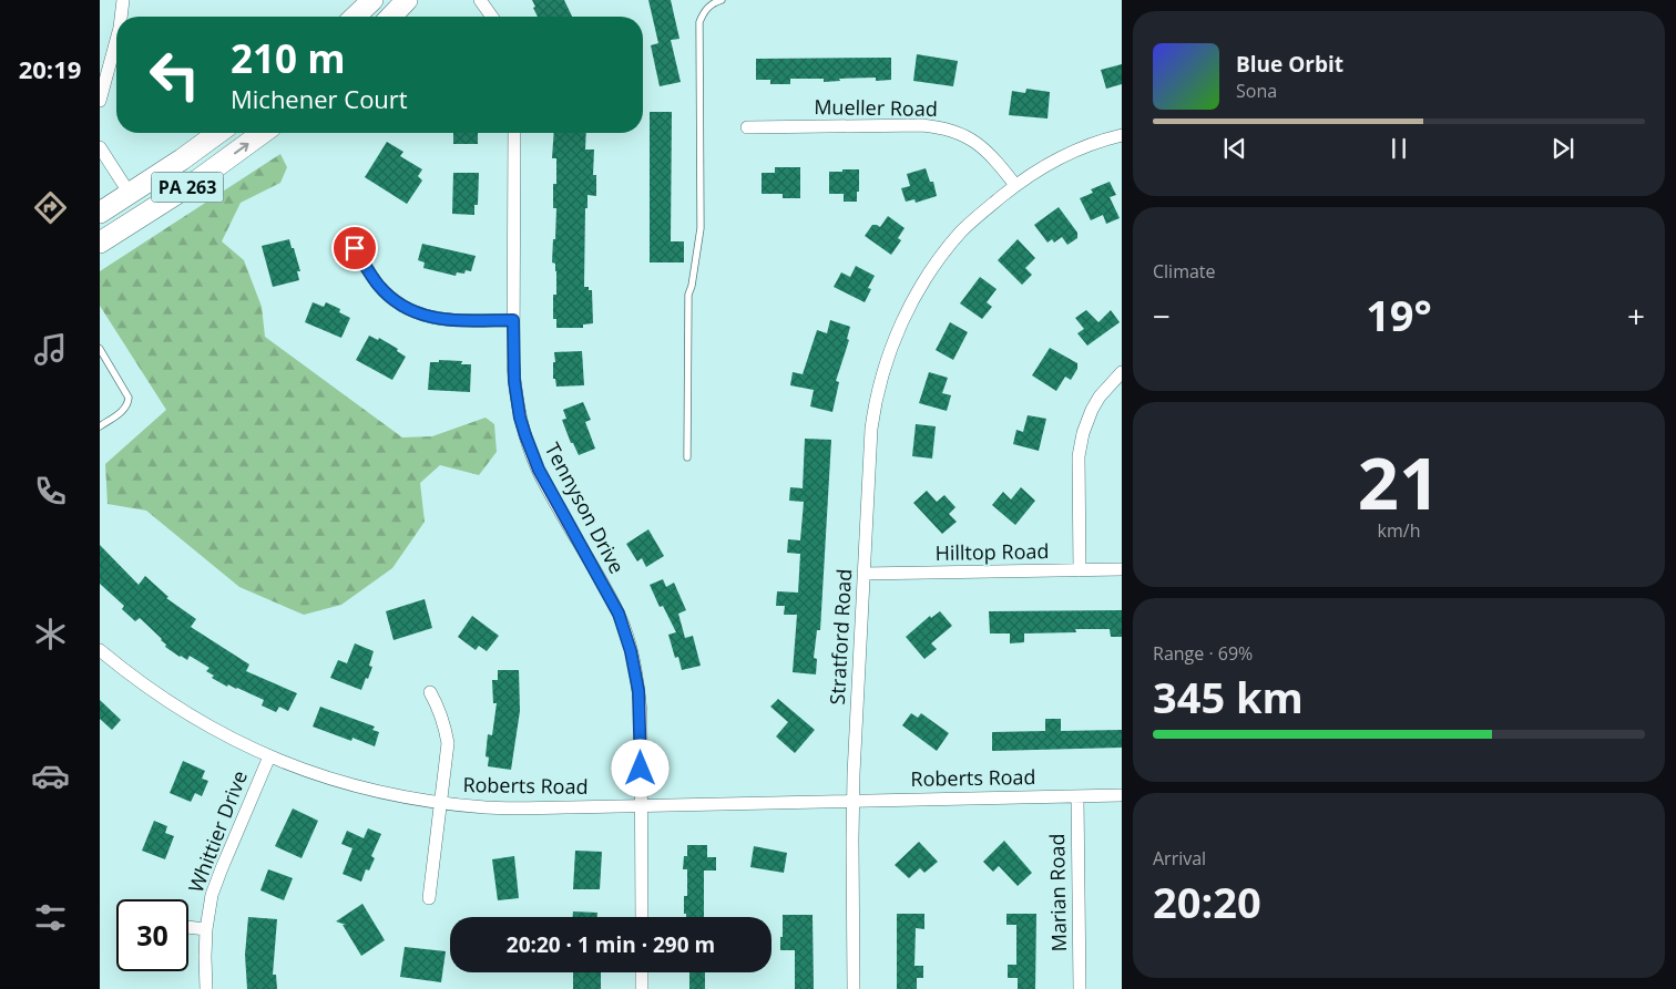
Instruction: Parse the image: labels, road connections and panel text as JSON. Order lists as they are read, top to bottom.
{
  "streets": {
    "highway": ["PA 263"],
    "street": [
      "Mueller Road",
      "Tennyson Drive",
      "Hilltop Road",
      "Stratford Road",
      "Roberts Road",
      "Whittier Drive",
      "Marian Road"
    ]
  },
  "crossings": [
    ["Mueller Road", "Stratford Road"],
    ["Tennyson Drive", "Roberts Road"],
    ["Hilltop Road", "Stratford Road"],
    ["Stratford Road", "Roberts Road"],
    ["Roberts Road", "Whittier Drive"],
    ["Roberts Road", "Marian Road"]
  ],
  "page": {
    "tabs": "20:19",
    "turn": ["210 m", "Michener Court"],
    "song": ["Blue Orbit", "Sona"],
    "tile": [
      "Climate",
      ["21", "km/h"],
      ["Range · 69%", "345 km"],
      ["Arrival", "20:20"]
    ],
    "heat": ["−", "19°", "+"],
    "limit": "30",
    "trip": "20:20 · 1 min · 290 m"
  }
}
